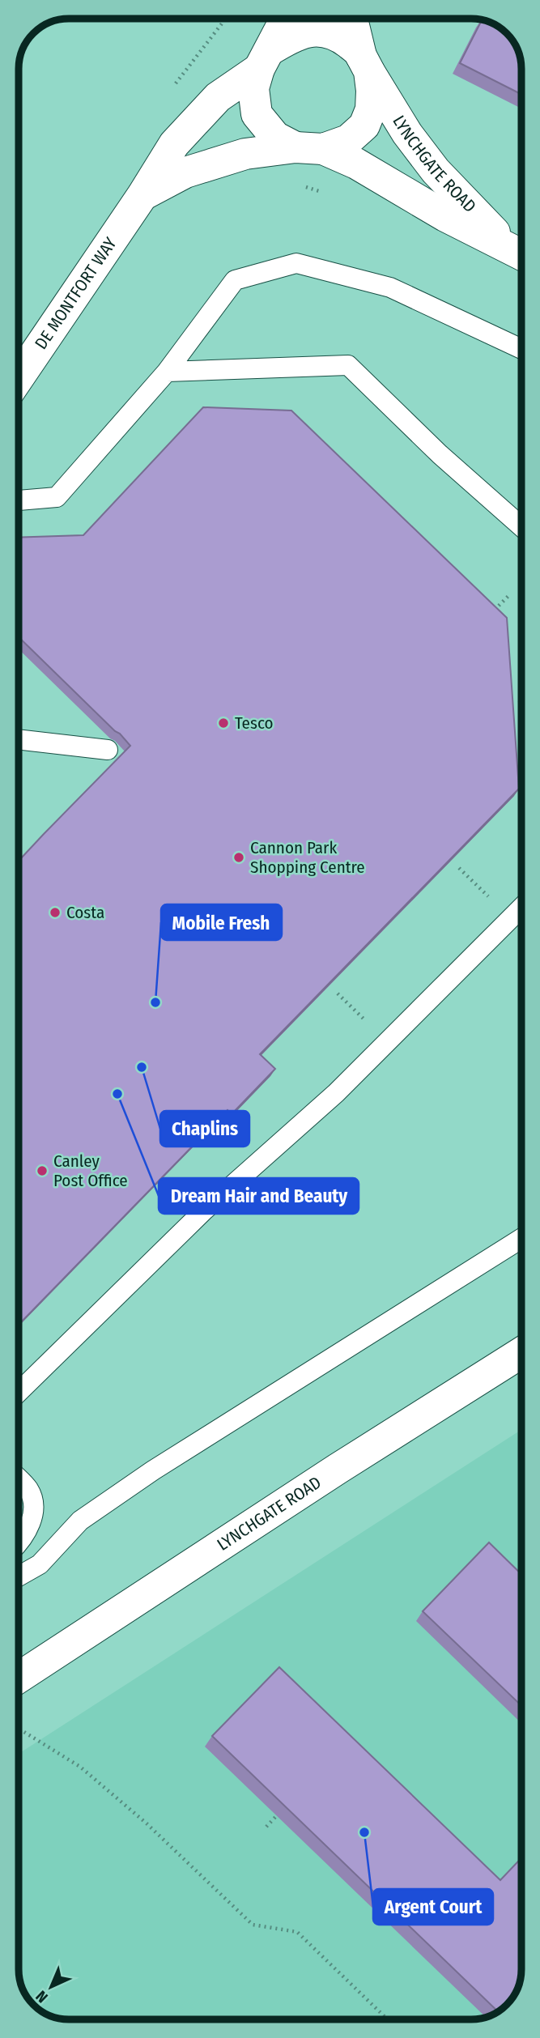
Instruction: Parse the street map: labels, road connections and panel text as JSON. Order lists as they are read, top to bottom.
{
  "streets": {
    "street": ["LYNCHGATE ROAD", "DE MONTFORT WAY"]
  },
  "crossings": [
    ["LYNCHGATE ROAD", "DE MONTFORT WAY"]
  ],
  "places": [
    "Tesco",
    "Cannon Park Shopping Centre",
    "Costa",
    "Mobile Fresh",
    "Chaplins",
    "Dream Hair and Beauty",
    "Canley Post Office",
    "Argent Court"
  ],
  "north": "bottom left"
}
